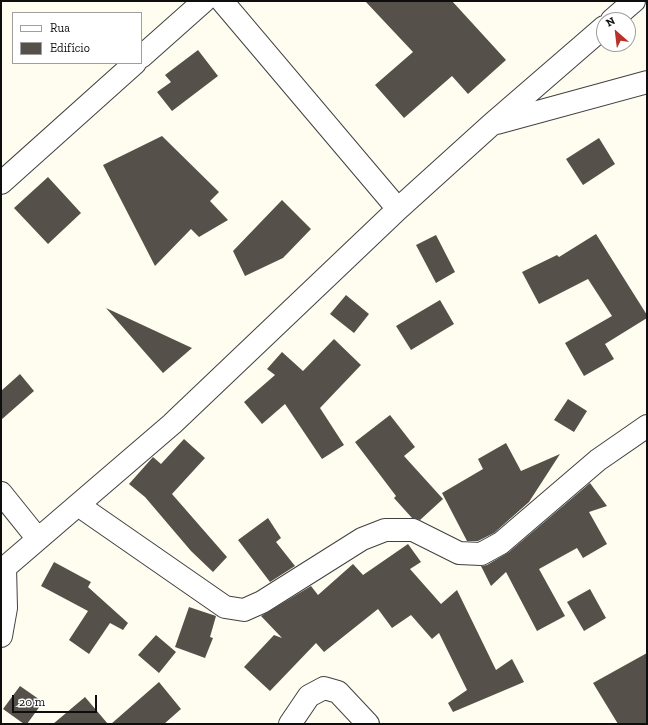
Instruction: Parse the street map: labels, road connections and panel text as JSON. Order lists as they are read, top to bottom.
{
  "legend": ["Rua", "Edifício"],
  "scale_bar": "20 m",
  "north": "top left"
}
